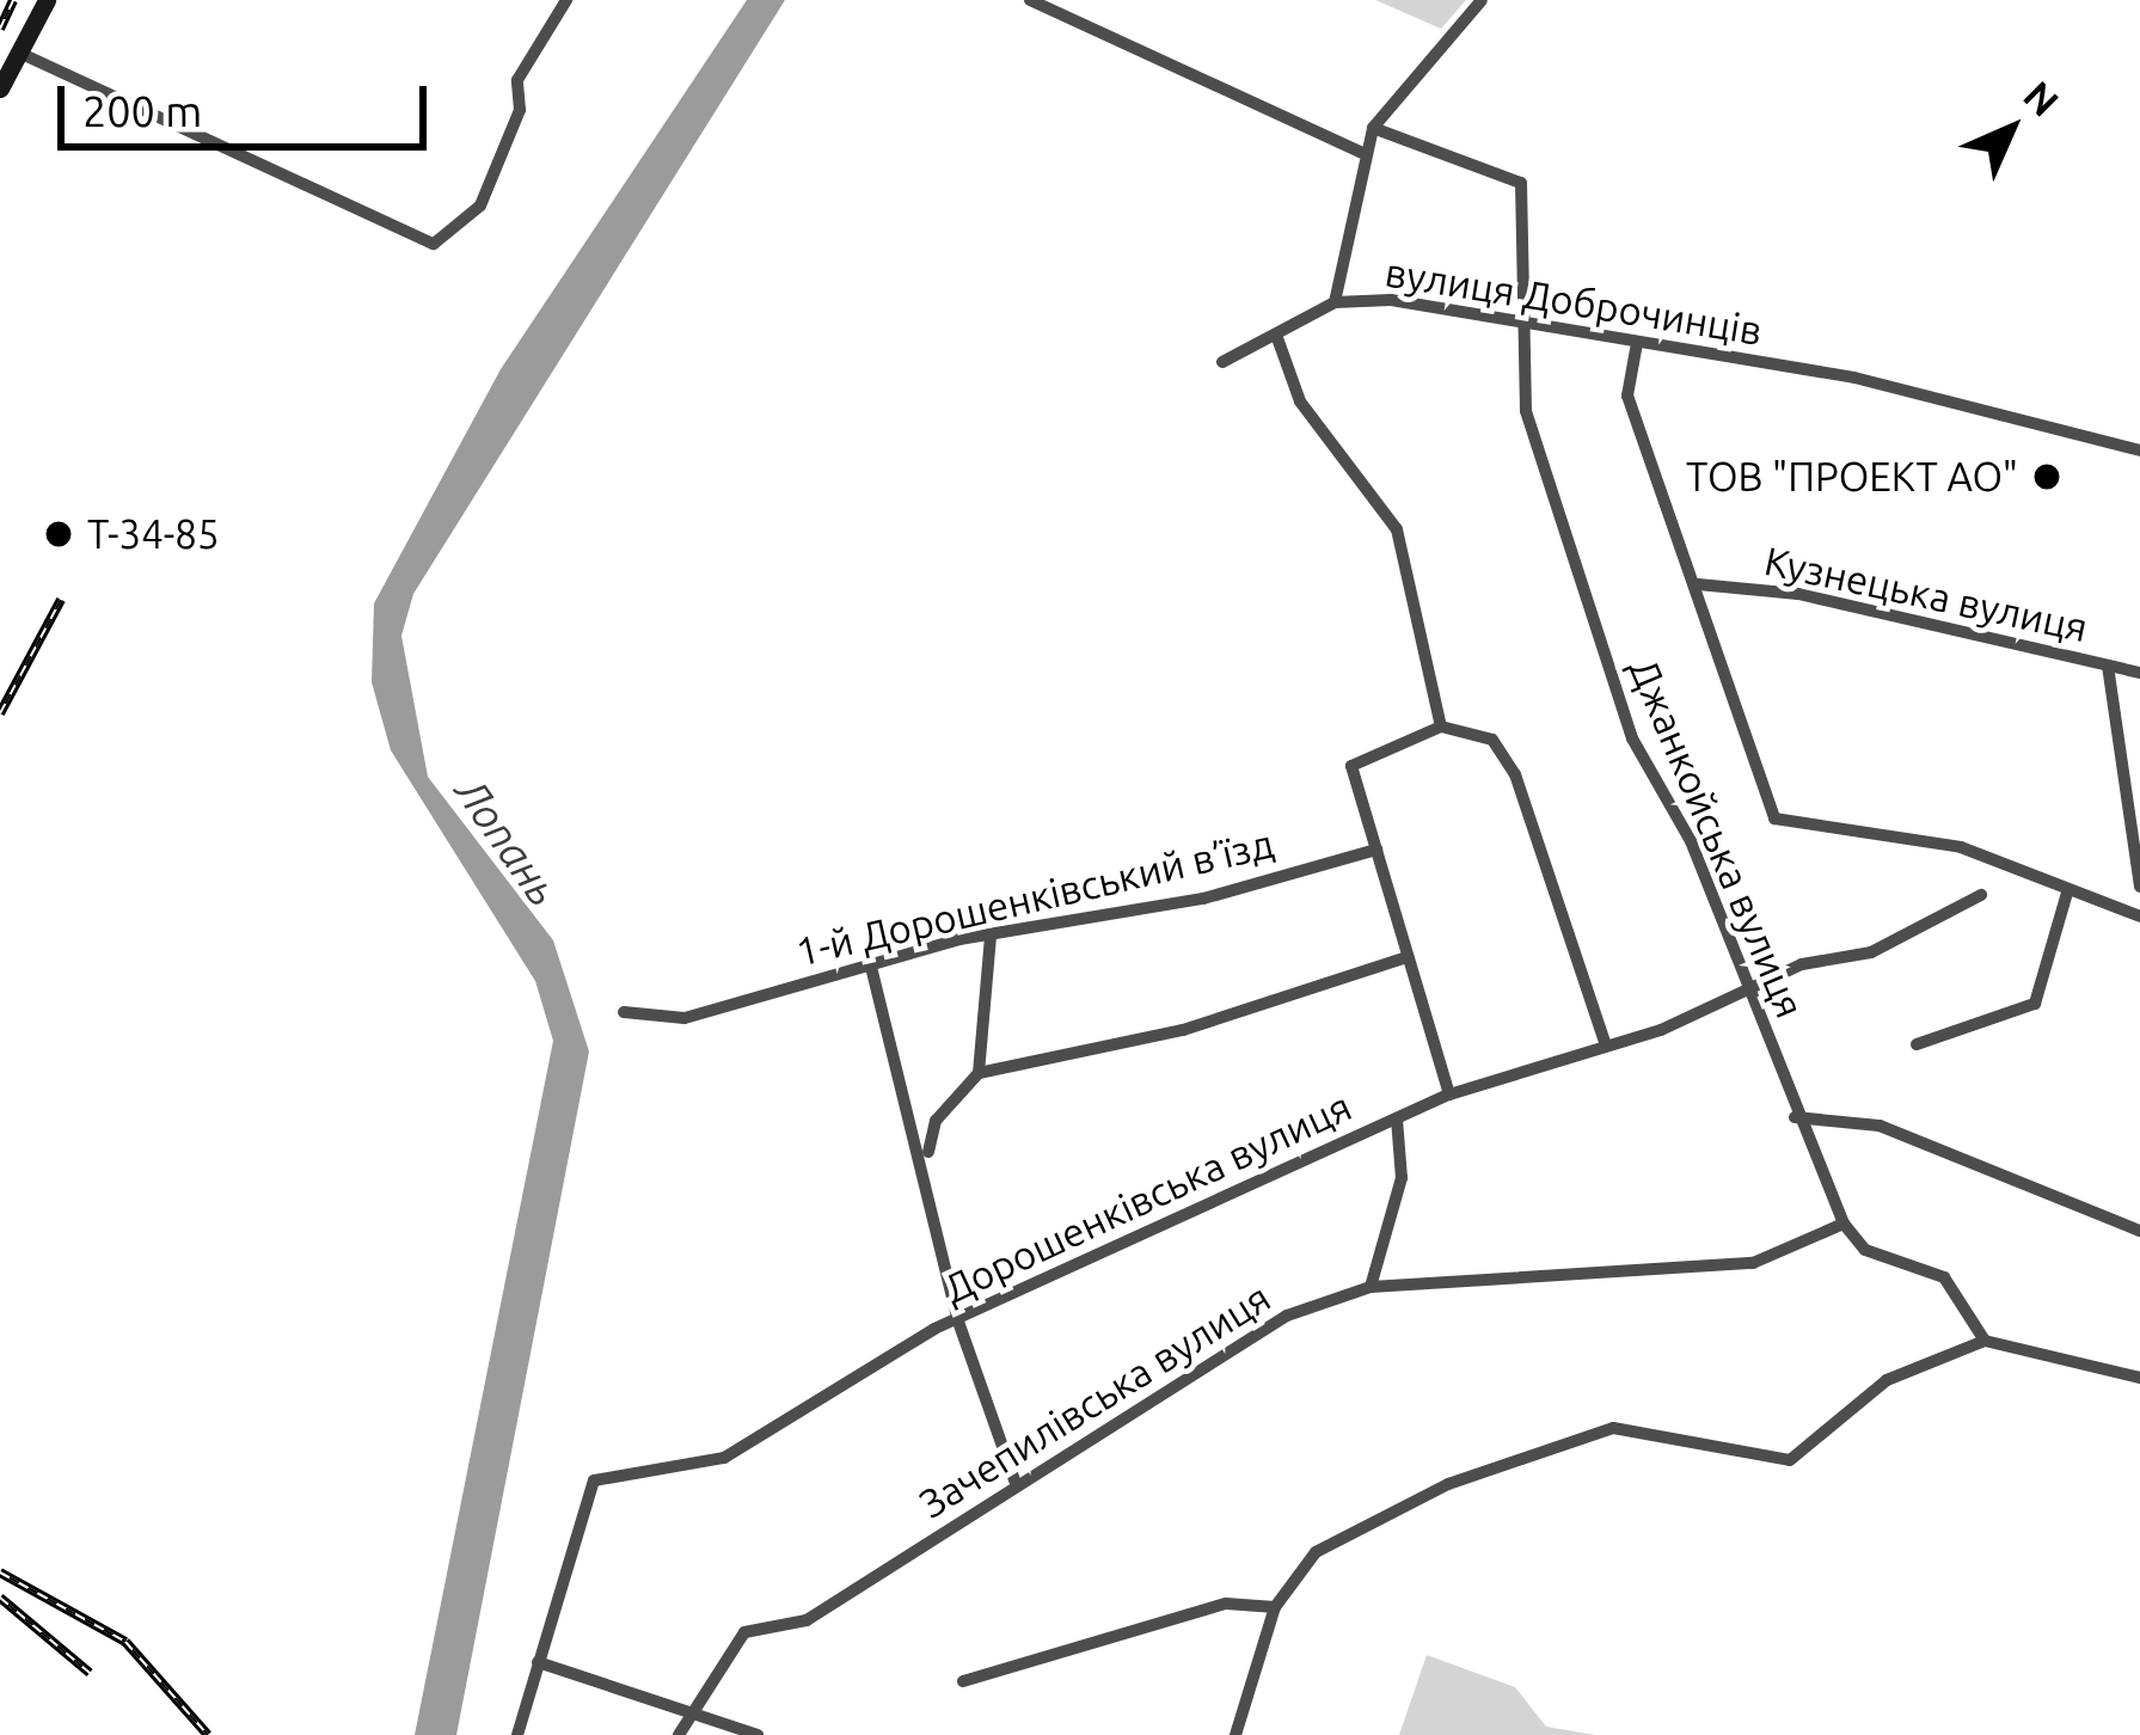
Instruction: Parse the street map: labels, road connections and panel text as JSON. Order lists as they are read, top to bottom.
{
  "streets": {
    "street": [
      "вулиця Доброчинців",
      "Кузнецька вулиця",
      "Джанкойська вулиця",
      "1-й Дорошенківський в’їзд",
      "Дорошенківська вулиця",
      "Зачепилівська вулиця"
    ]
  },
  "crossings": [
    ["вулиця Доброчинців", "Джанкойська вулиця"],
    ["Джанкойська вулиця", "Дорошенківська вулиця"],
    ["Джанкойська вулиця", "Зачепилівська вулиця"]
  ],
  "water": ["Лопань"],
  "places": ["ТОВ \"ПРОЕКТ АО\"", "Т-34-85"],
  "scale_bar": "200 m",
  "north": "top right"
}
